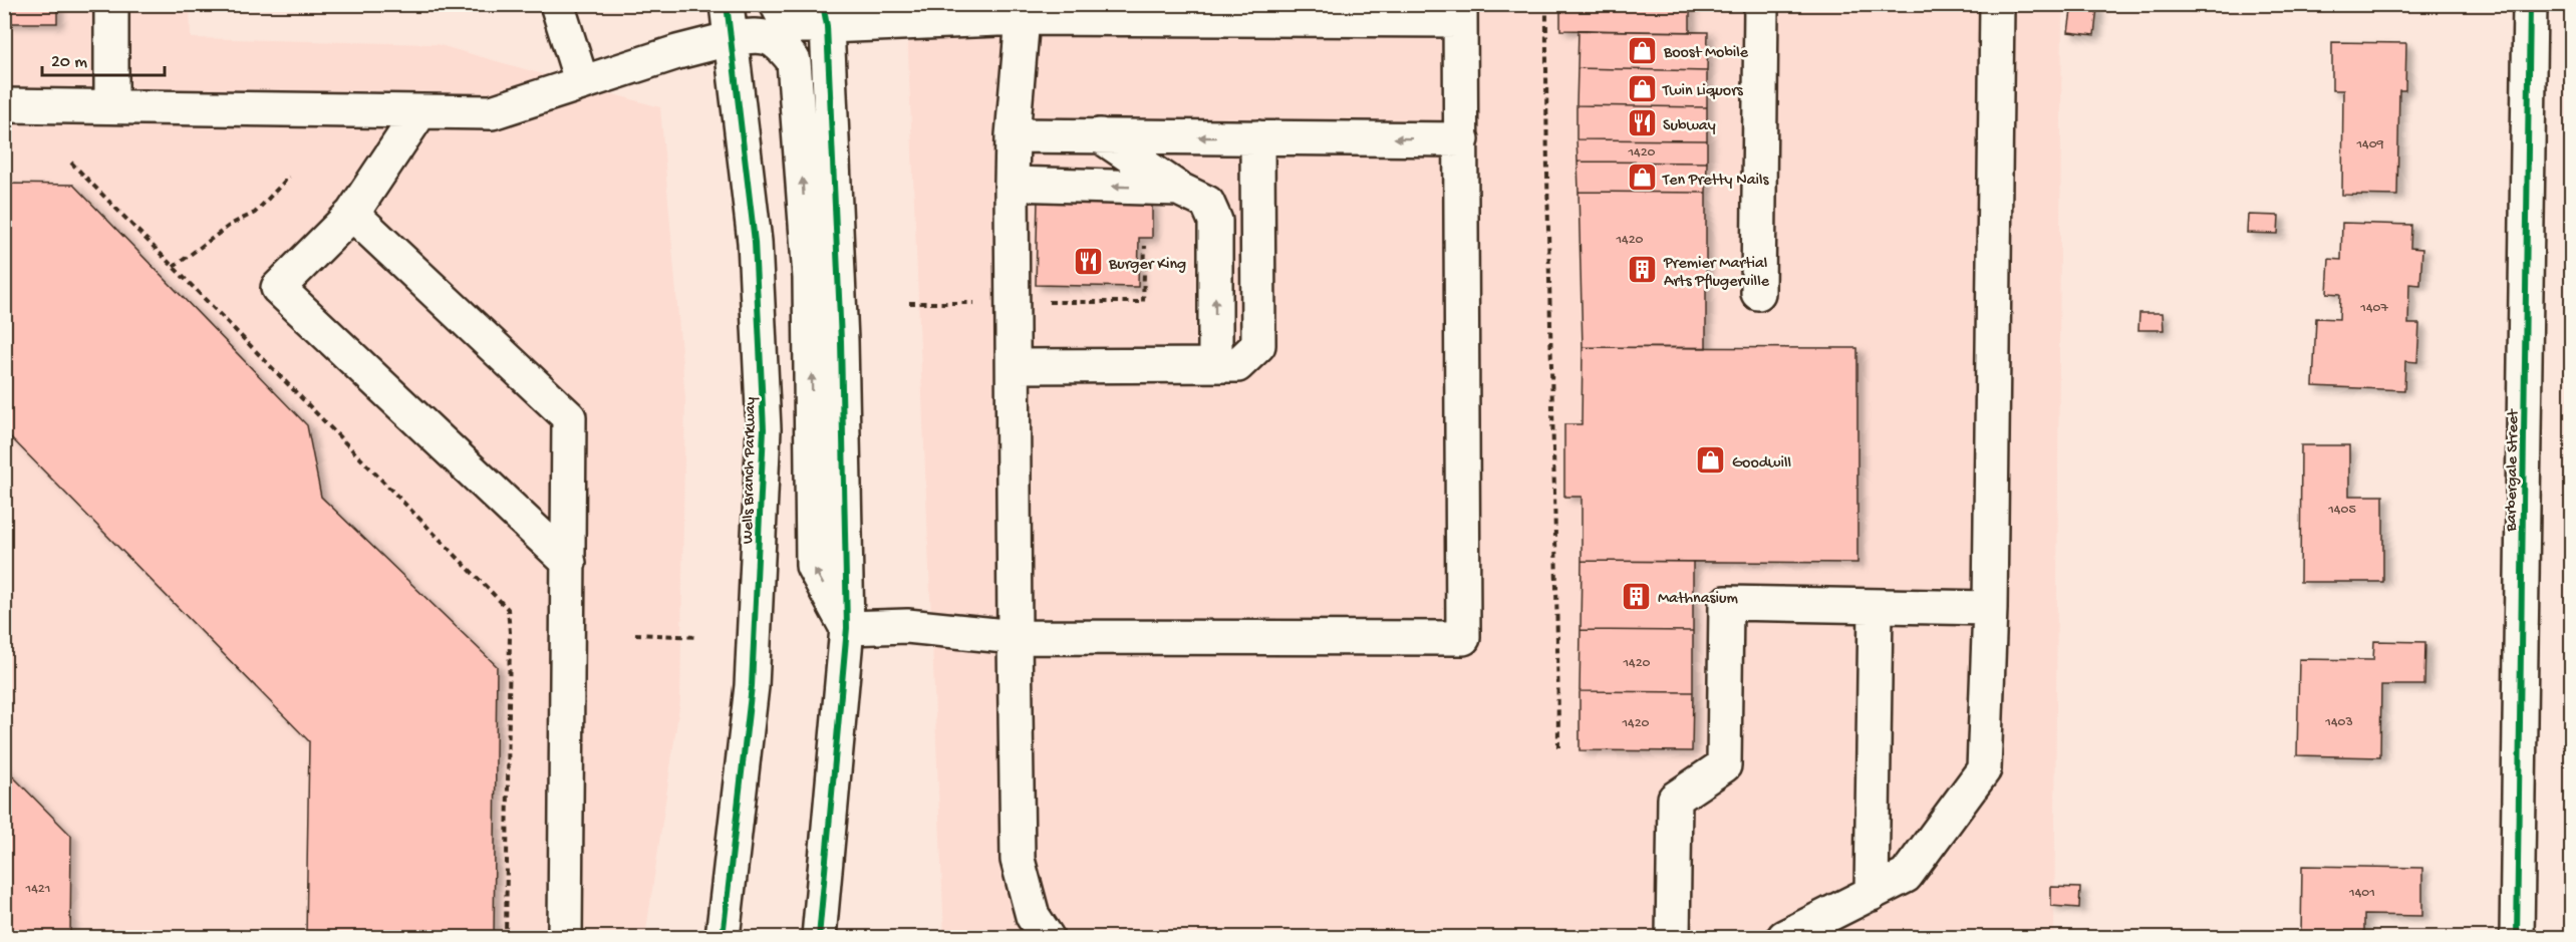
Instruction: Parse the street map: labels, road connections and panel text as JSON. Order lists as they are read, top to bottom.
{
  "streets": {
    "main road": ["Wells Branch Parkway", "Barbergale Street"]
  },
  "places": {
    "shop": [
      "Boost Mobile",
      "Twin Liquors",
      "Ten Pretty Nails",
      "Goodwill"
    ],
    "restaurant": ["Subway", "Burger King"],
    "building": ["Premier Martial Arts Pflugerville", "Mathnasium"]
  },
  "house_numbers": [
    "1409",
    "1420",
    "1420",
    "1407",
    "1405",
    "1420",
    "1403",
    "1420",
    "1421",
    "1401"
  ],
  "scale_bar": "20 m"
}
